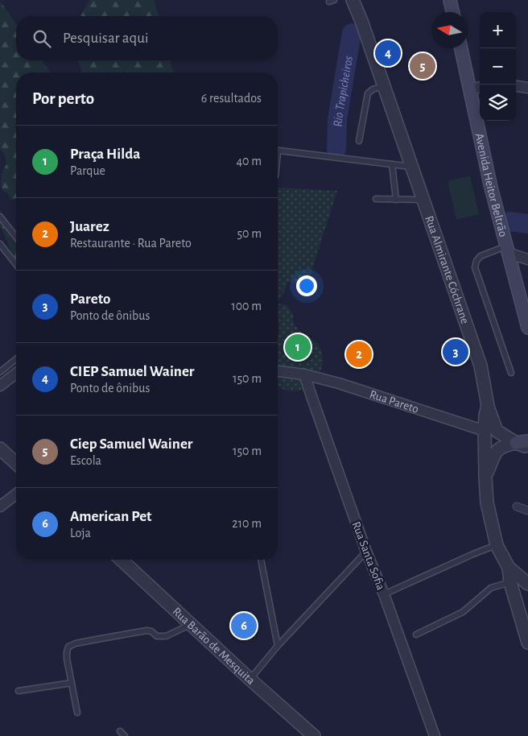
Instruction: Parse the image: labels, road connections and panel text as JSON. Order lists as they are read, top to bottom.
{
  "streets": {
    "main road": ["Avenida Heitor Beltrão"],
    "street": [
      "Rua Almirante Cóchrane",
      "Rua Pareto",
      "Rua Santa Sofia",
      "Rua Barão de Mesquita"
    ]
  },
  "crossings": [
    ["Rua Almirante Cóchrane", "Rua Pareto"],
    ["Rua Pareto", "Rua Santa Sofia"]
  ],
  "water": ["Rio Trapicheiros"],
  "north": "left",
  "page": {
    "map_buttons": ["+", "−"],
    "search": "Pesquisar aqui",
    "pins": [
      "4",
      "5",
      "1",
      "3",
      "2",
      "6"
    ],
    "heading": ["Por perto", "6 resultados"],
    "list": [
      {
        "mark": "1",
        "name": "Praça Hilda",
        "note": "Parque",
        "value": "40 m"
      },
      {
        "mark": "2",
        "name": "Juarez",
        "note": "Restaurante · Rua Pareto",
        "value": "50 m"
      },
      {
        "mark": "3",
        "name": "Pareto",
        "note": "Ponto de ônibus",
        "value": "100 m"
      },
      {
        "mark": "4",
        "name": "CIEP Samuel Wainer",
        "note": "Ponto de ônibus",
        "value": "150 m"
      },
      {
        "mark": "5",
        "name": "Ciep Samuel Wainer",
        "note": "Escola",
        "value": "150 m"
      },
      {
        "mark": "6",
        "name": "American Pet",
        "note": "Loja",
        "value": "210 m"
      }
    ]
  }
}
